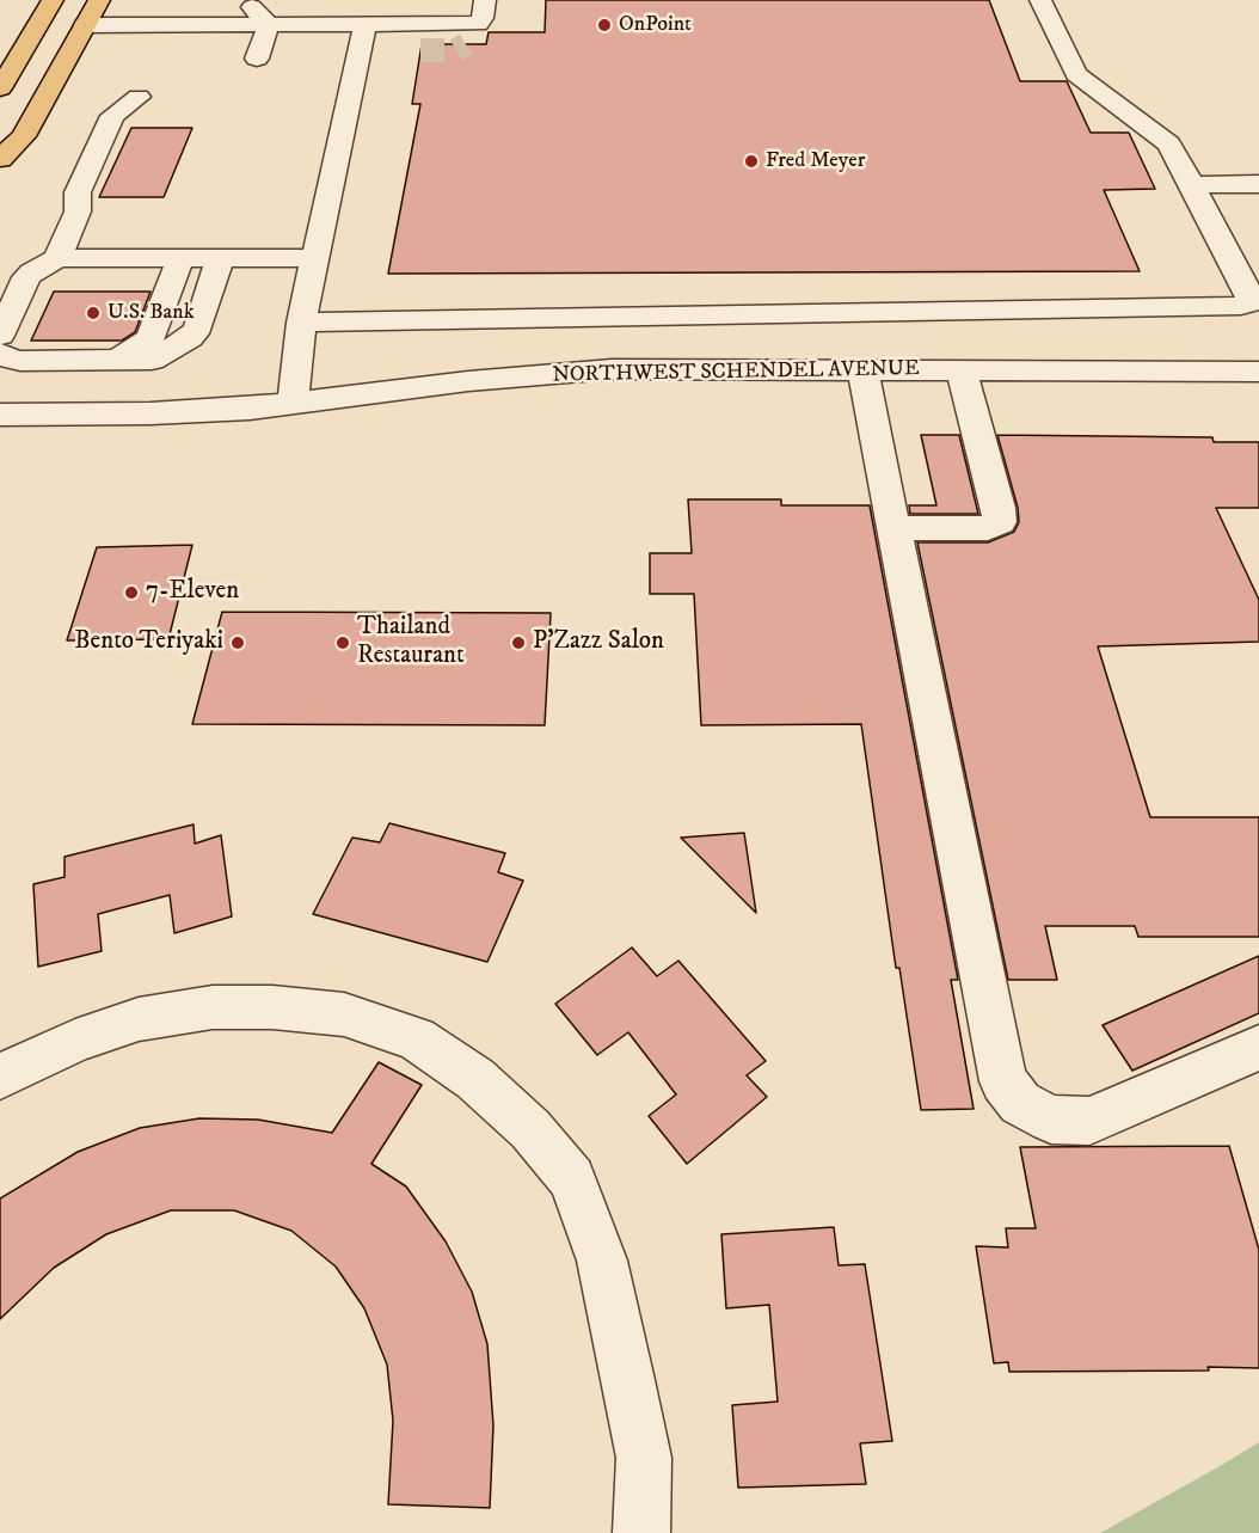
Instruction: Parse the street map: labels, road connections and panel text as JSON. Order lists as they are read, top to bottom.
{
  "streets": {
    "street": ["NORTHWEST SCHENDEL AVENUE"]
  },
  "places": [
    "OnPoint",
    "Fred Meyer",
    "U.S. Bank",
    "7-Eleven",
    "Bento Teriyaki",
    "Thailand Restaurant",
    "P'Zazz Salon"
  ]
}
